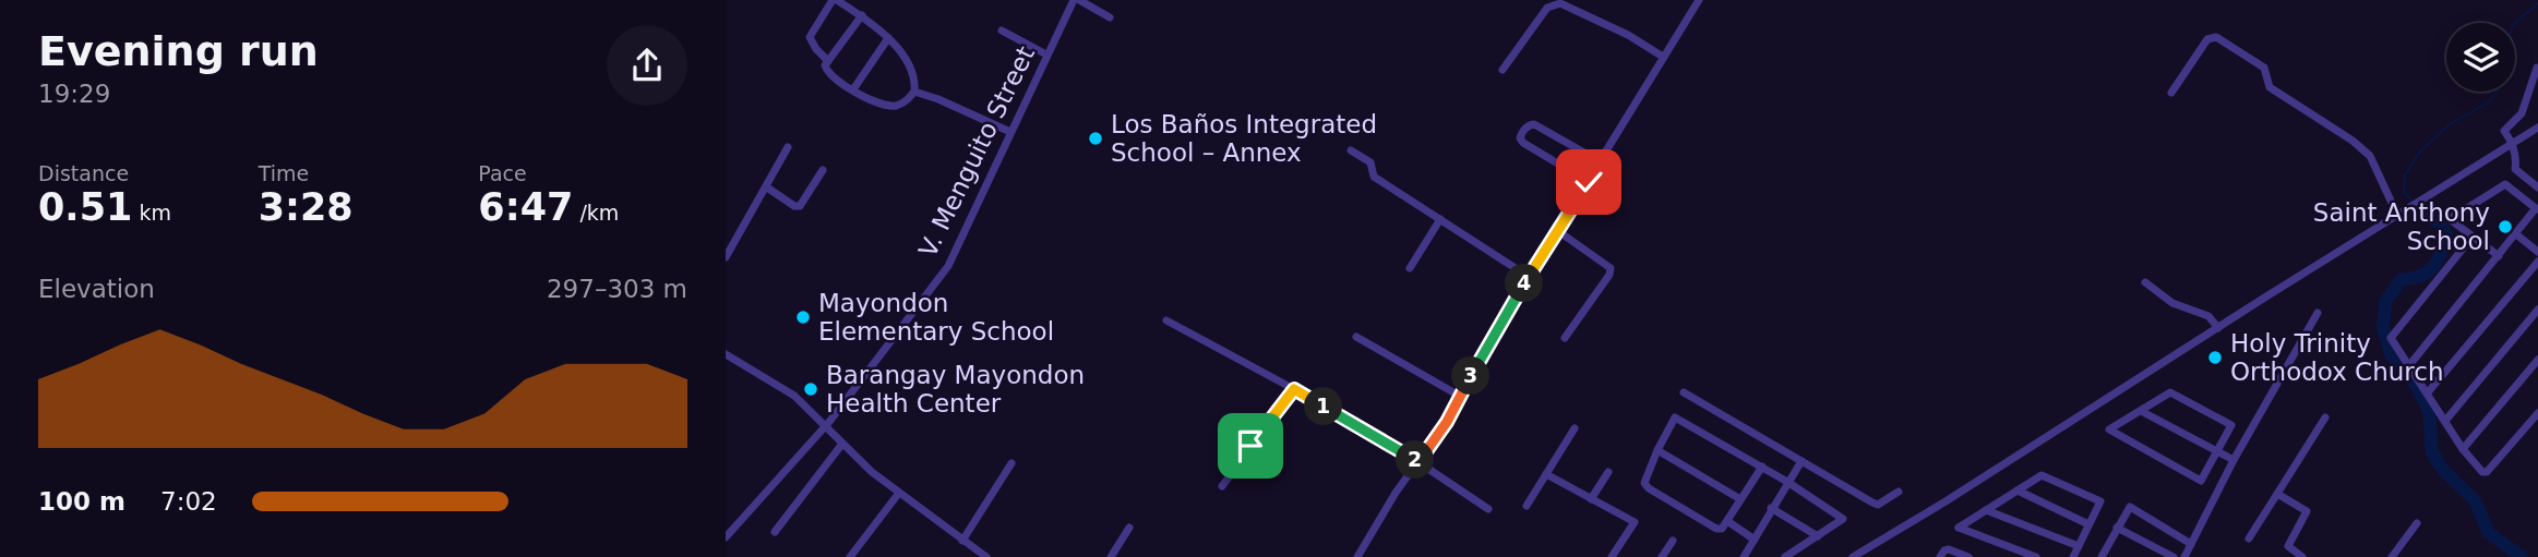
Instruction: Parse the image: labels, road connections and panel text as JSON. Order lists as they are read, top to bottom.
{
  "streets": {
    "street": ["V. Menguito Street"]
  },
  "places": [
    "Los Baños Integrated School – Annex",
    "Saint Anthony School",
    "Mayondon Elementary School",
    "Holy Trinity Orthodox Church",
    "Barangay Mayondon Health Center"
  ],
  "page": {
    "heading": ["Evening run", "19:29"],
    "stats": [
      ["Distance", "0.51 km"],
      ["Time", "3:28"],
      ["Pace", "6:47 /km"]
    ],
    "chart": ["Elevation", "297–303 m"],
    "pins": [
      "4",
      "3",
      "1",
      "2"
    ],
    "list": [
      {
        "name": "100 m",
        "note": "7:02"
      }
    ]
  }
}
